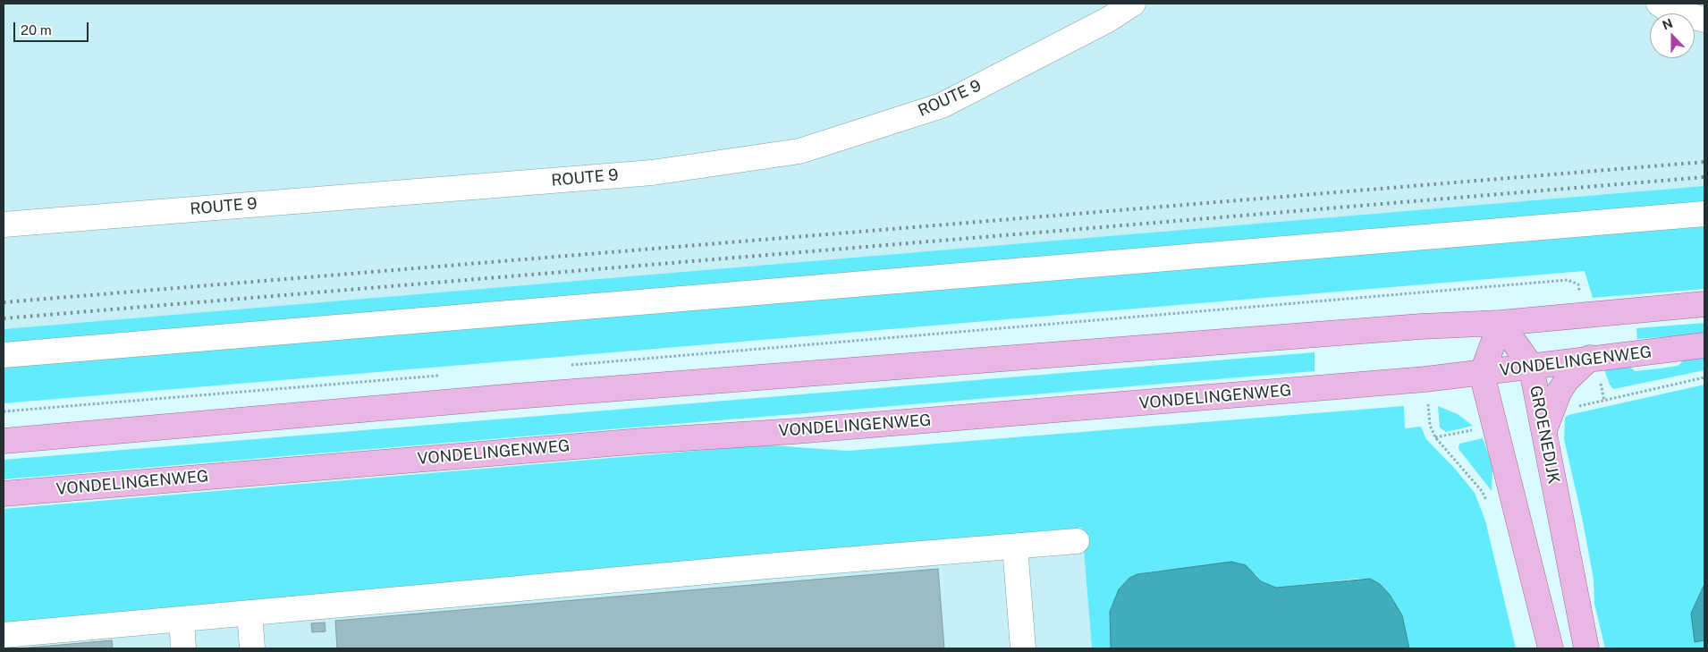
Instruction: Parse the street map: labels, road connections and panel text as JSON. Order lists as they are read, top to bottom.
{
  "streets": {
    "main road": ["VONDELINGENWEG", "GROENEDIJK"],
    "lane": ["ROUTE 9"]
  },
  "crossings": [
    ["VONDELINGENWEG", "GROENEDIJK"]
  ],
  "scale_bar": "20 m",
  "north": "top"
}
